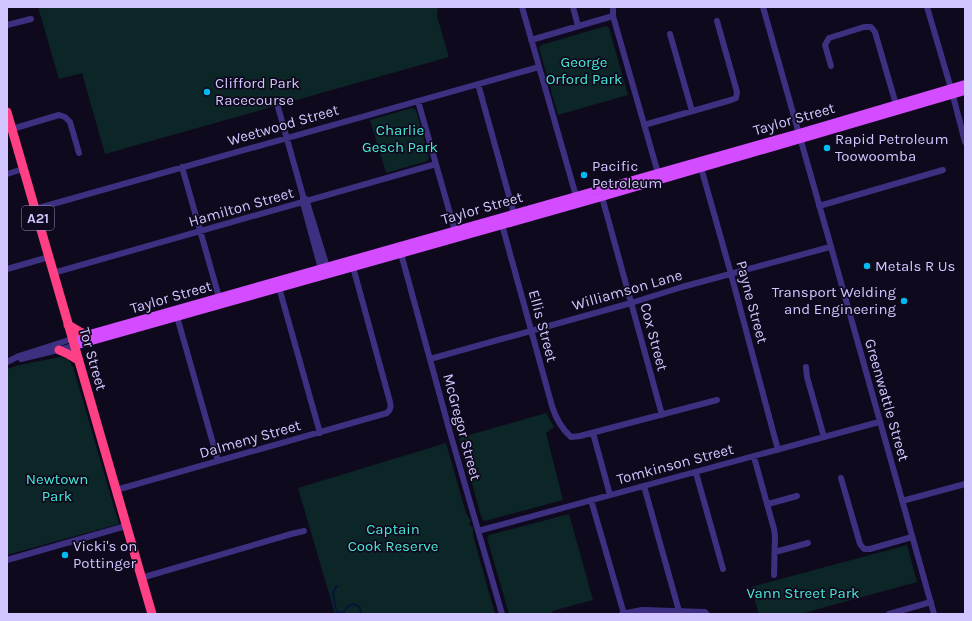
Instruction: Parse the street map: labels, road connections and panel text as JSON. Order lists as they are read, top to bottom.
{
  "streets": {
    "highway": ["A21", "Tor Street"],
    "main road": ["Taylor Street"],
    "street": [
      "Weetwood Street",
      "Hamilton Street",
      "Williamson Lane",
      "Payne Street",
      "Ellis Street",
      "Cox Street",
      "Greenwattle Street",
      "McGregor Street",
      "Dalmeny Street",
      "Tomkinson Street"
    ]
  },
  "crossings": [
    ["Taylor Street", "Payne Street"],
    ["Taylor Street", "Ellis Street"],
    ["Taylor Street", "Cox Street"],
    ["Taylor Street", "Tor Street"],
    ["Taylor Street", "Greenwattle Street"],
    ["Taylor Street", "McGregor Street"],
    ["Taylor Street", "Dalmeny Street"],
    ["Weetwood Street", "Tor Street"],
    ["Hamilton Street", "Tor Street"],
    ["Williamson Lane", "Payne Street"],
    ["Williamson Lane", "Ellis Street"],
    ["Williamson Lane", "Cox Street"],
    ["Williamson Lane", "Greenwattle Street"],
    ["Williamson Lane", "McGregor Street"],
    ["Payne Street", "Tomkinson Street"],
    ["Tor Street", "Dalmeny Street"],
    ["Greenwattle Street", "Tomkinson Street"],
    ["McGregor Street", "Tomkinson Street"]
  ],
  "parks": [
    "George Orford Park",
    "Charlie Gesch Park",
    "Newtown Park",
    "Captain Cook Reserve",
    "Vann Street Park"
  ],
  "places": [
    "Clifford Park Racecourse",
    "Rapid Petroleum Toowoomba",
    "Pacific Petroleum",
    "Metals R Us",
    "Transport Welding and Engineering",
    "Vicki's on Pottinger"
  ]
}
